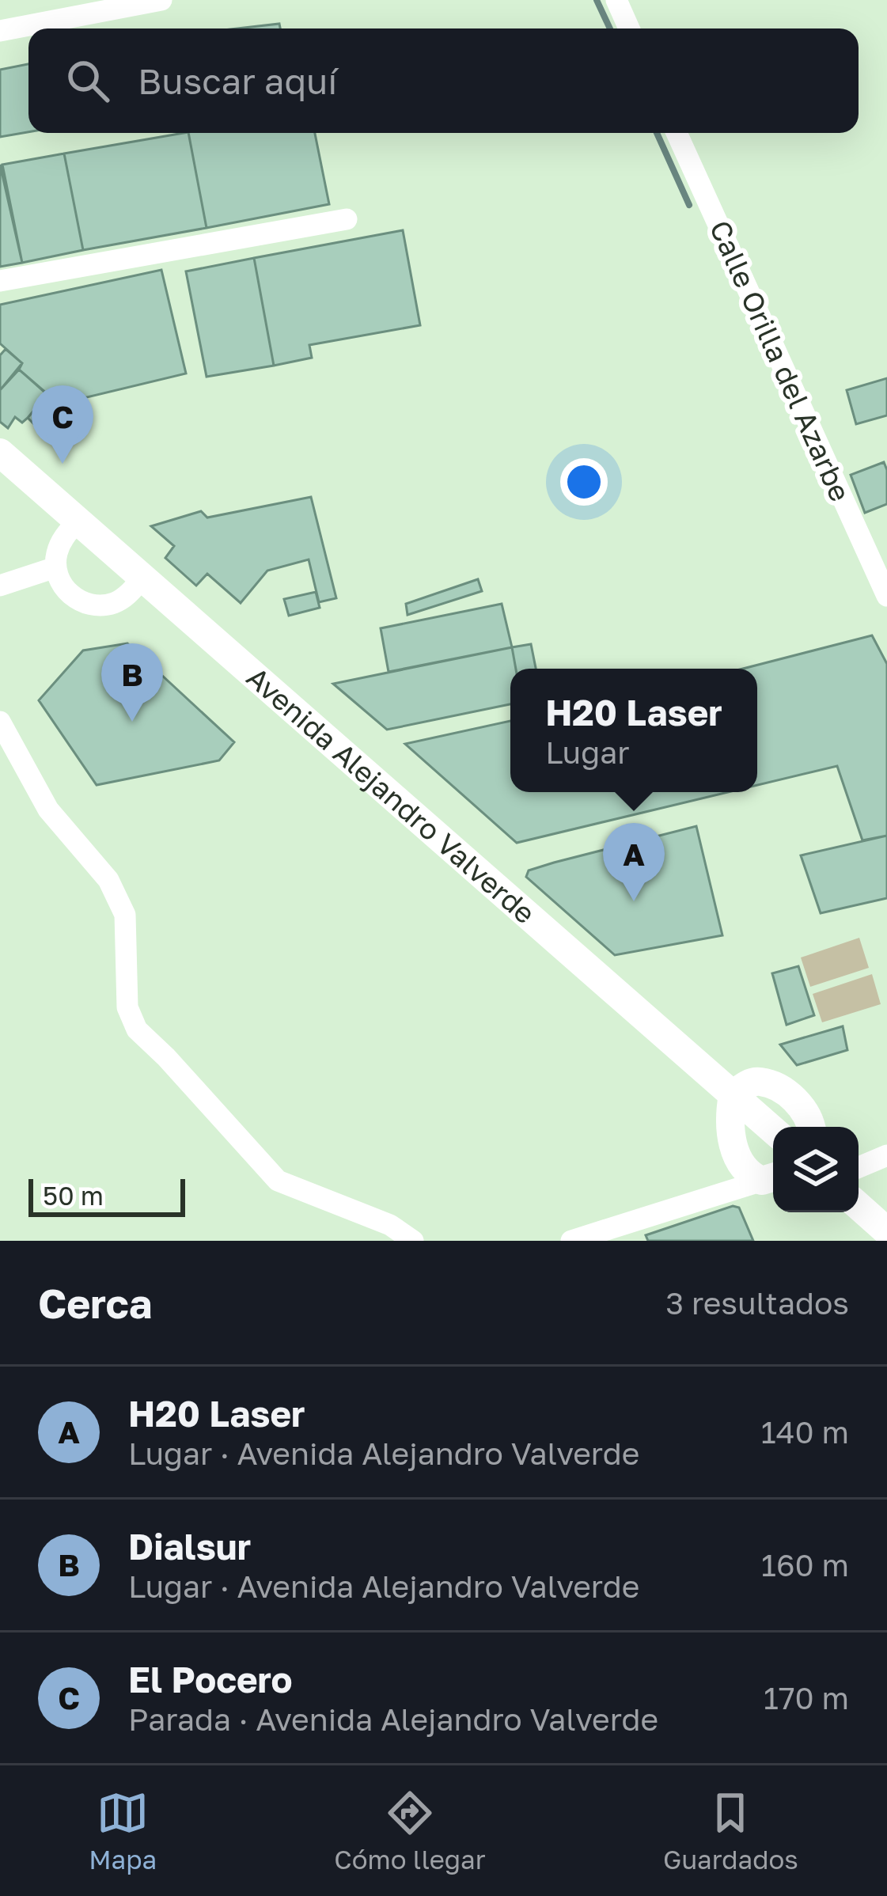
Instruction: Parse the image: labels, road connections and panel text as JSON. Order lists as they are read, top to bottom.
{
  "streets": {
    "main road": ["Avenida Alejandro Valverde"],
    "street": ["Calle Orilla del Azarbe"]
  },
  "scale_bar": "50 m",
  "page": {
    "search": "Buscar aquí",
    "pins": ["C", "B", "A"],
    "popup": ["H20 Laser", "Lugar"],
    "scale": "50 m",
    "heading": ["Cerca", "3 resultados"],
    "list": [
      {
        "mark": "A",
        "name": "H20 Laser",
        "note": "Lugar · Avenida Alejandro Valverde",
        "value": "140 m"
      },
      {
        "mark": "B",
        "name": "Dialsur",
        "note": "Lugar · Avenida Alejandro Valverde",
        "value": "160 m"
      },
      {
        "mark": "C",
        "name": "El Pocero",
        "note": "Parada · Avenida Alejandro Valverde",
        "value": "170 m"
      }
    ],
    "nav": ["Mapa", "Cómo llegar", "Guardados"]
  }
}
